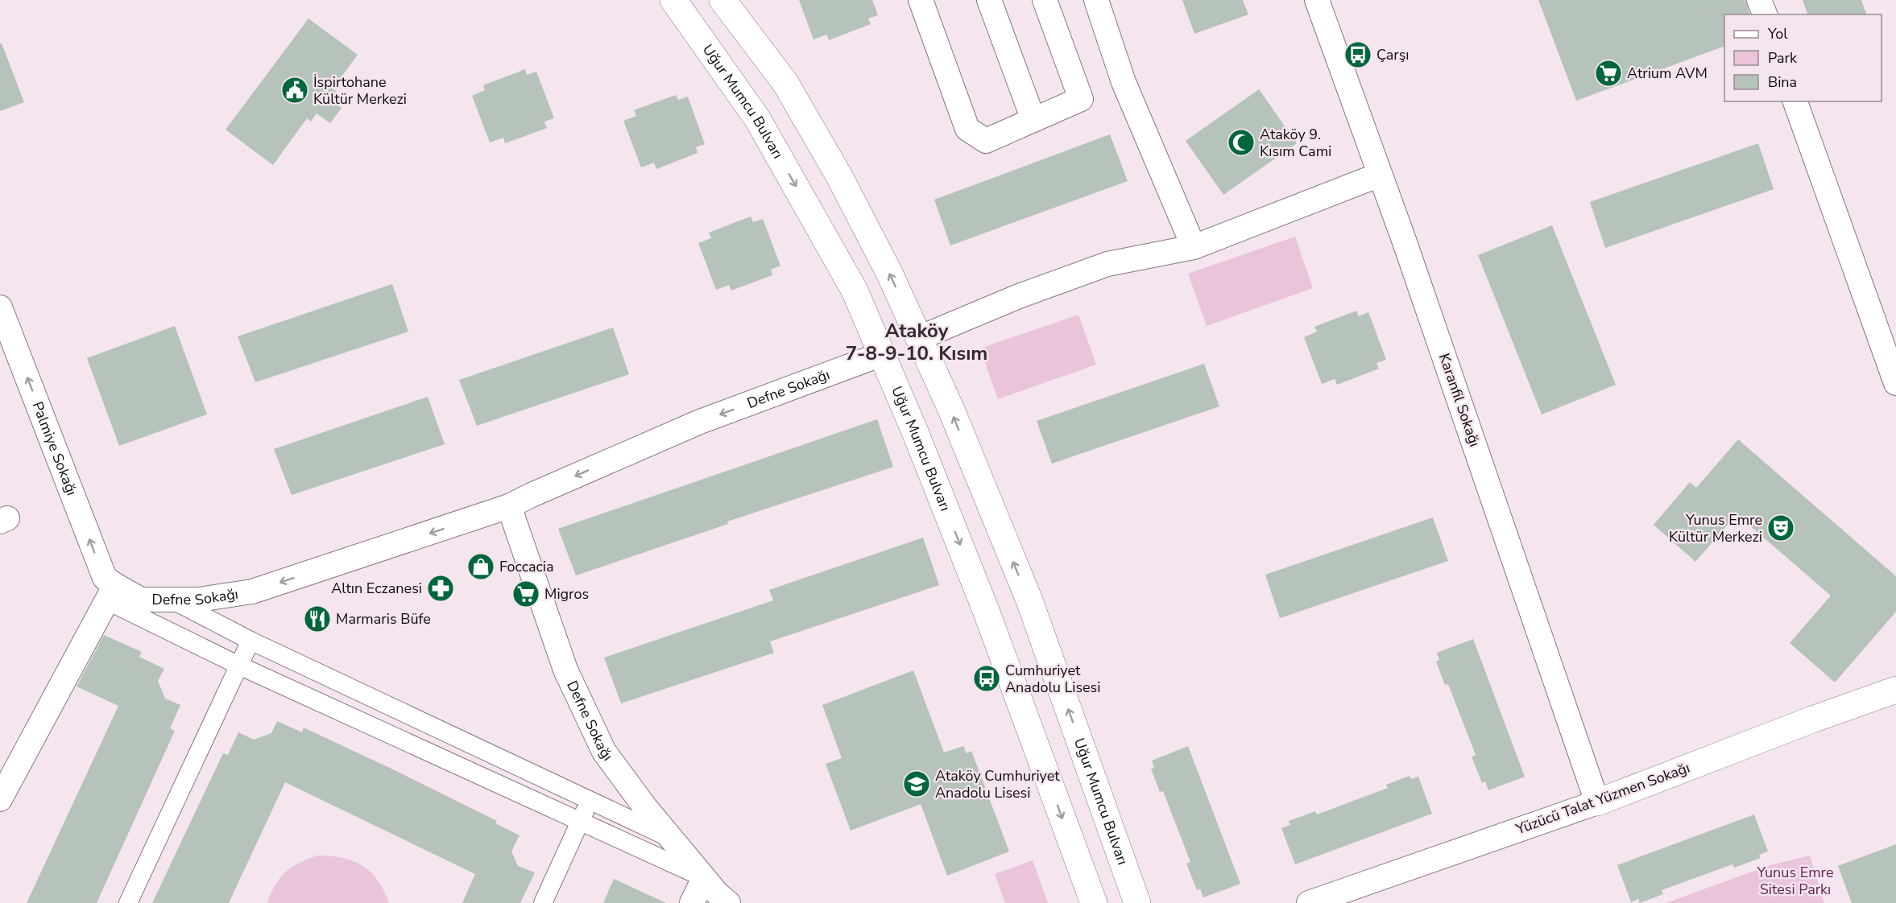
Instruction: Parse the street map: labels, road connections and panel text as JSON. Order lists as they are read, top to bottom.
{
  "streets": {
    "main road": ["Uğur Mumcu Bulvarı", "Yüzücü Talat Yüzmen Sokağı"],
    "street": ["Defne Sokağı", "Karanfil Sokağı", "Palmiye Sokağı"]
  },
  "crossings": [
    ["Uğur Mumcu Bulvarı", "Defne Sokağı"],
    ["Defne Sokağı", "Palmiye Sokağı"],
    ["Karanfil Sokağı", "Yüzücü Talat Yüzmen Sokağı"]
  ],
  "one_way": ["Defne Sokağı", "Palmiye Sokağı"],
  "districts": ["Ataköy 7-8-9-10. Kısım"],
  "parks": ["Yunus Emre Sitesi Parkı"],
  "places": {
    "bus stop": ["Çarşı", "Cumhuriyet Anadolu Lisesi"],
    "supermarket": ["Atrium AVM", "Migros"],
    "public building": ["İspirtohane Kültür Merkezi"],
    "mosque": ["Ataköy 9. Kısım Cami"],
    "theatre": ["Yunus Emre Kültür Merkezi"],
    "shop": ["Foccacia"],
    "pharmacy": ["Altın Eczanesi"],
    "restaurant": ["Marmaris Büfe"],
    "school or university": ["Ataköy Cumhuriyet Anadolu Lisesi"]
  },
  "legend": ["Yol", "Park", "Bina"]
}
